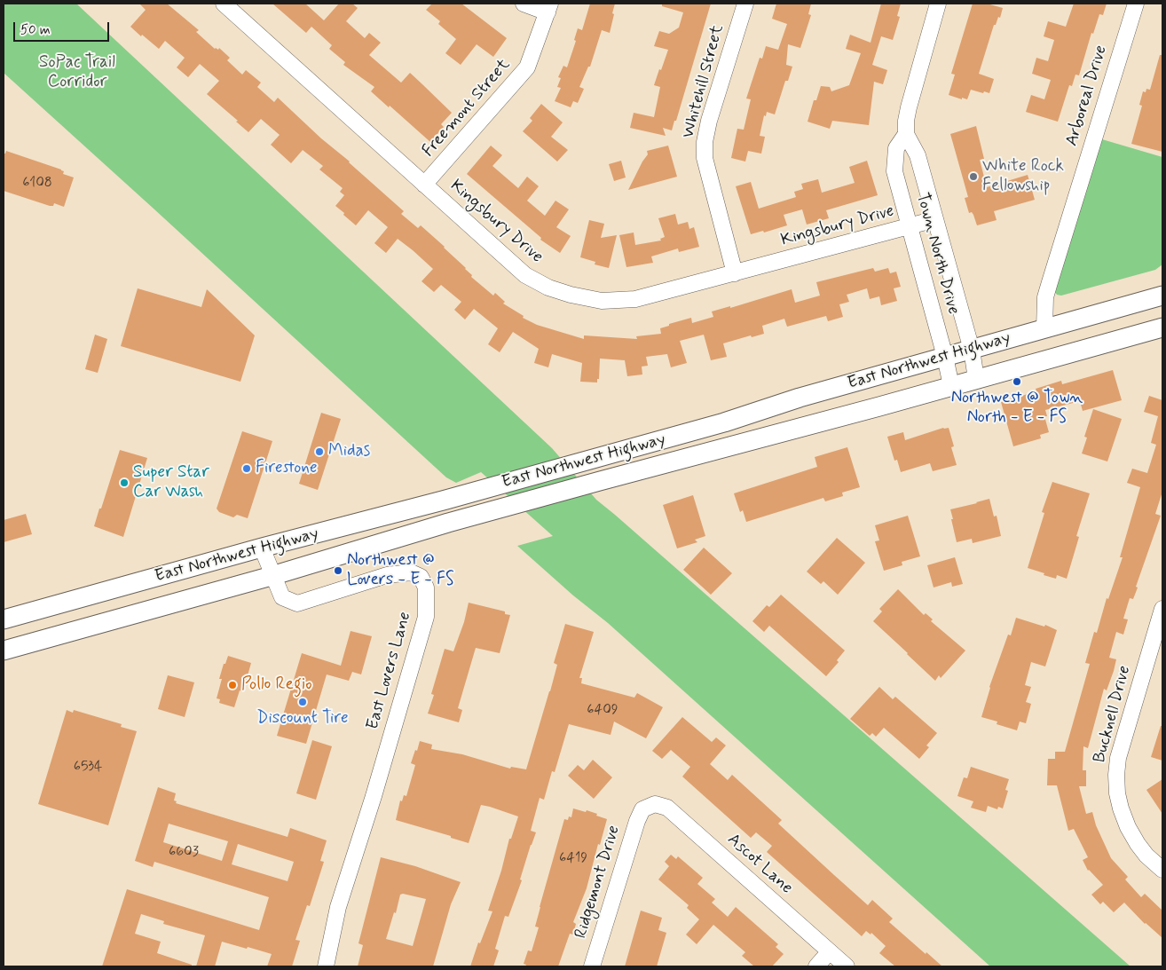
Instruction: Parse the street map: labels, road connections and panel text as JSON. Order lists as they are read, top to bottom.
{
  "streets": {
    "main road": ["East Northwest Highway"],
    "street": [
      "Whitehill Street",
      "Arboreal Drive",
      "Freemont Street",
      "Kingsbury Drive",
      "Town North Drive",
      "East Lovers Lane",
      "Bucknell Drive",
      "Ascot Lane",
      "Ridgemont Drive"
    ]
  },
  "crossings": [
    ["Whitehill Street", "Kingsbury Drive"],
    ["Arboreal Drive", "East Northwest Highway"],
    ["Freemont Street", "Kingsbury Drive"],
    ["Kingsbury Drive", "Town North Drive"],
    ["Town North Drive", "East Northwest Highway"],
    ["East Northwest Highway", "East Lovers Lane"],
    ["Ascot Lane", "Ridgemont Drive"]
  ],
  "parks": ["SoPac Trail Corridor"],
  "places": [
    "White Rock Fellowship",
    "Northwest @ Town North - E - FS",
    "Midas",
    "Firestone",
    "Super Star Car Wash",
    "Northwest @ Lovers - E - FS",
    "Pollo Regio",
    "Discount Tire"
  ],
  "house_numbers": [
    "6108",
    "6409",
    "6534",
    "6603",
    "6419"
  ],
  "scale_bar": "50 m"
}
